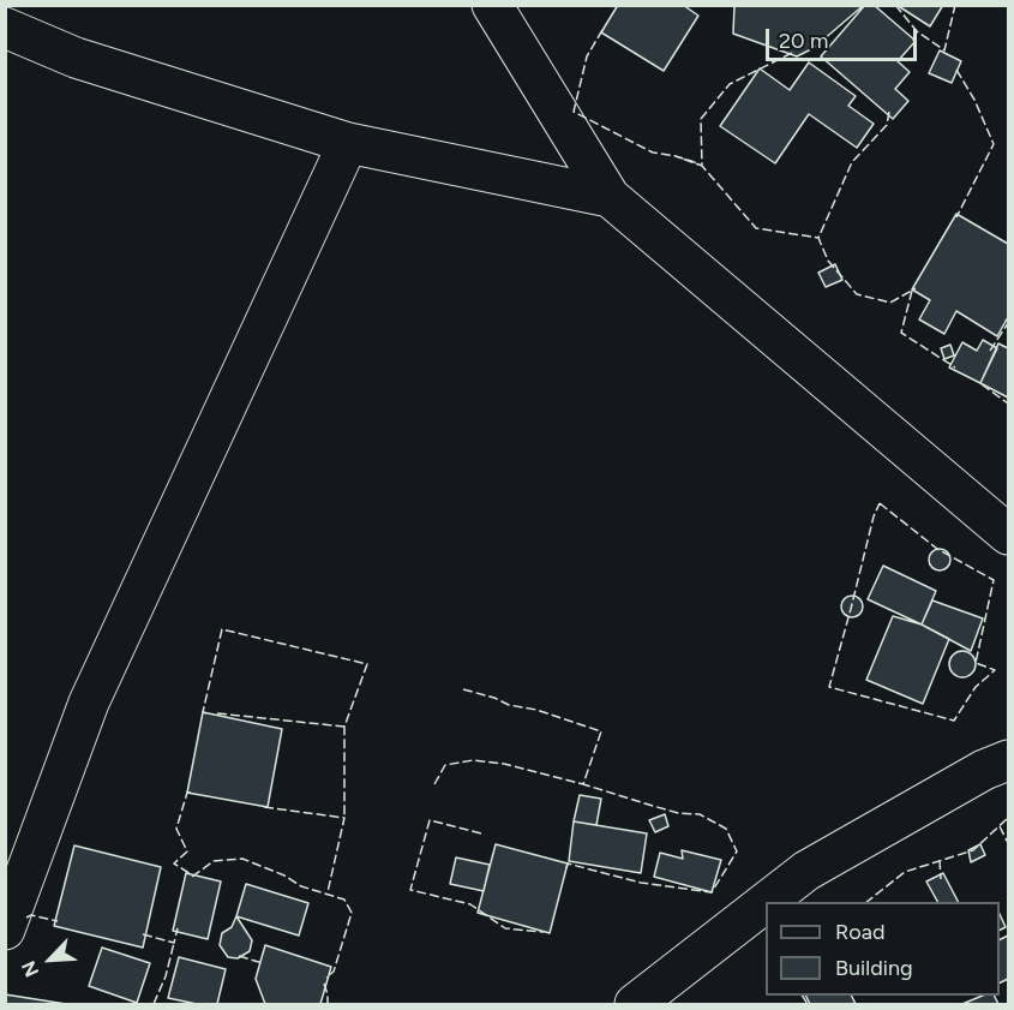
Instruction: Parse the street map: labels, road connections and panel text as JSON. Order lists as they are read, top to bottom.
{
  "legend": ["Road", "Building"],
  "scale_bar": "20 m",
  "north": "bottom left"
}
